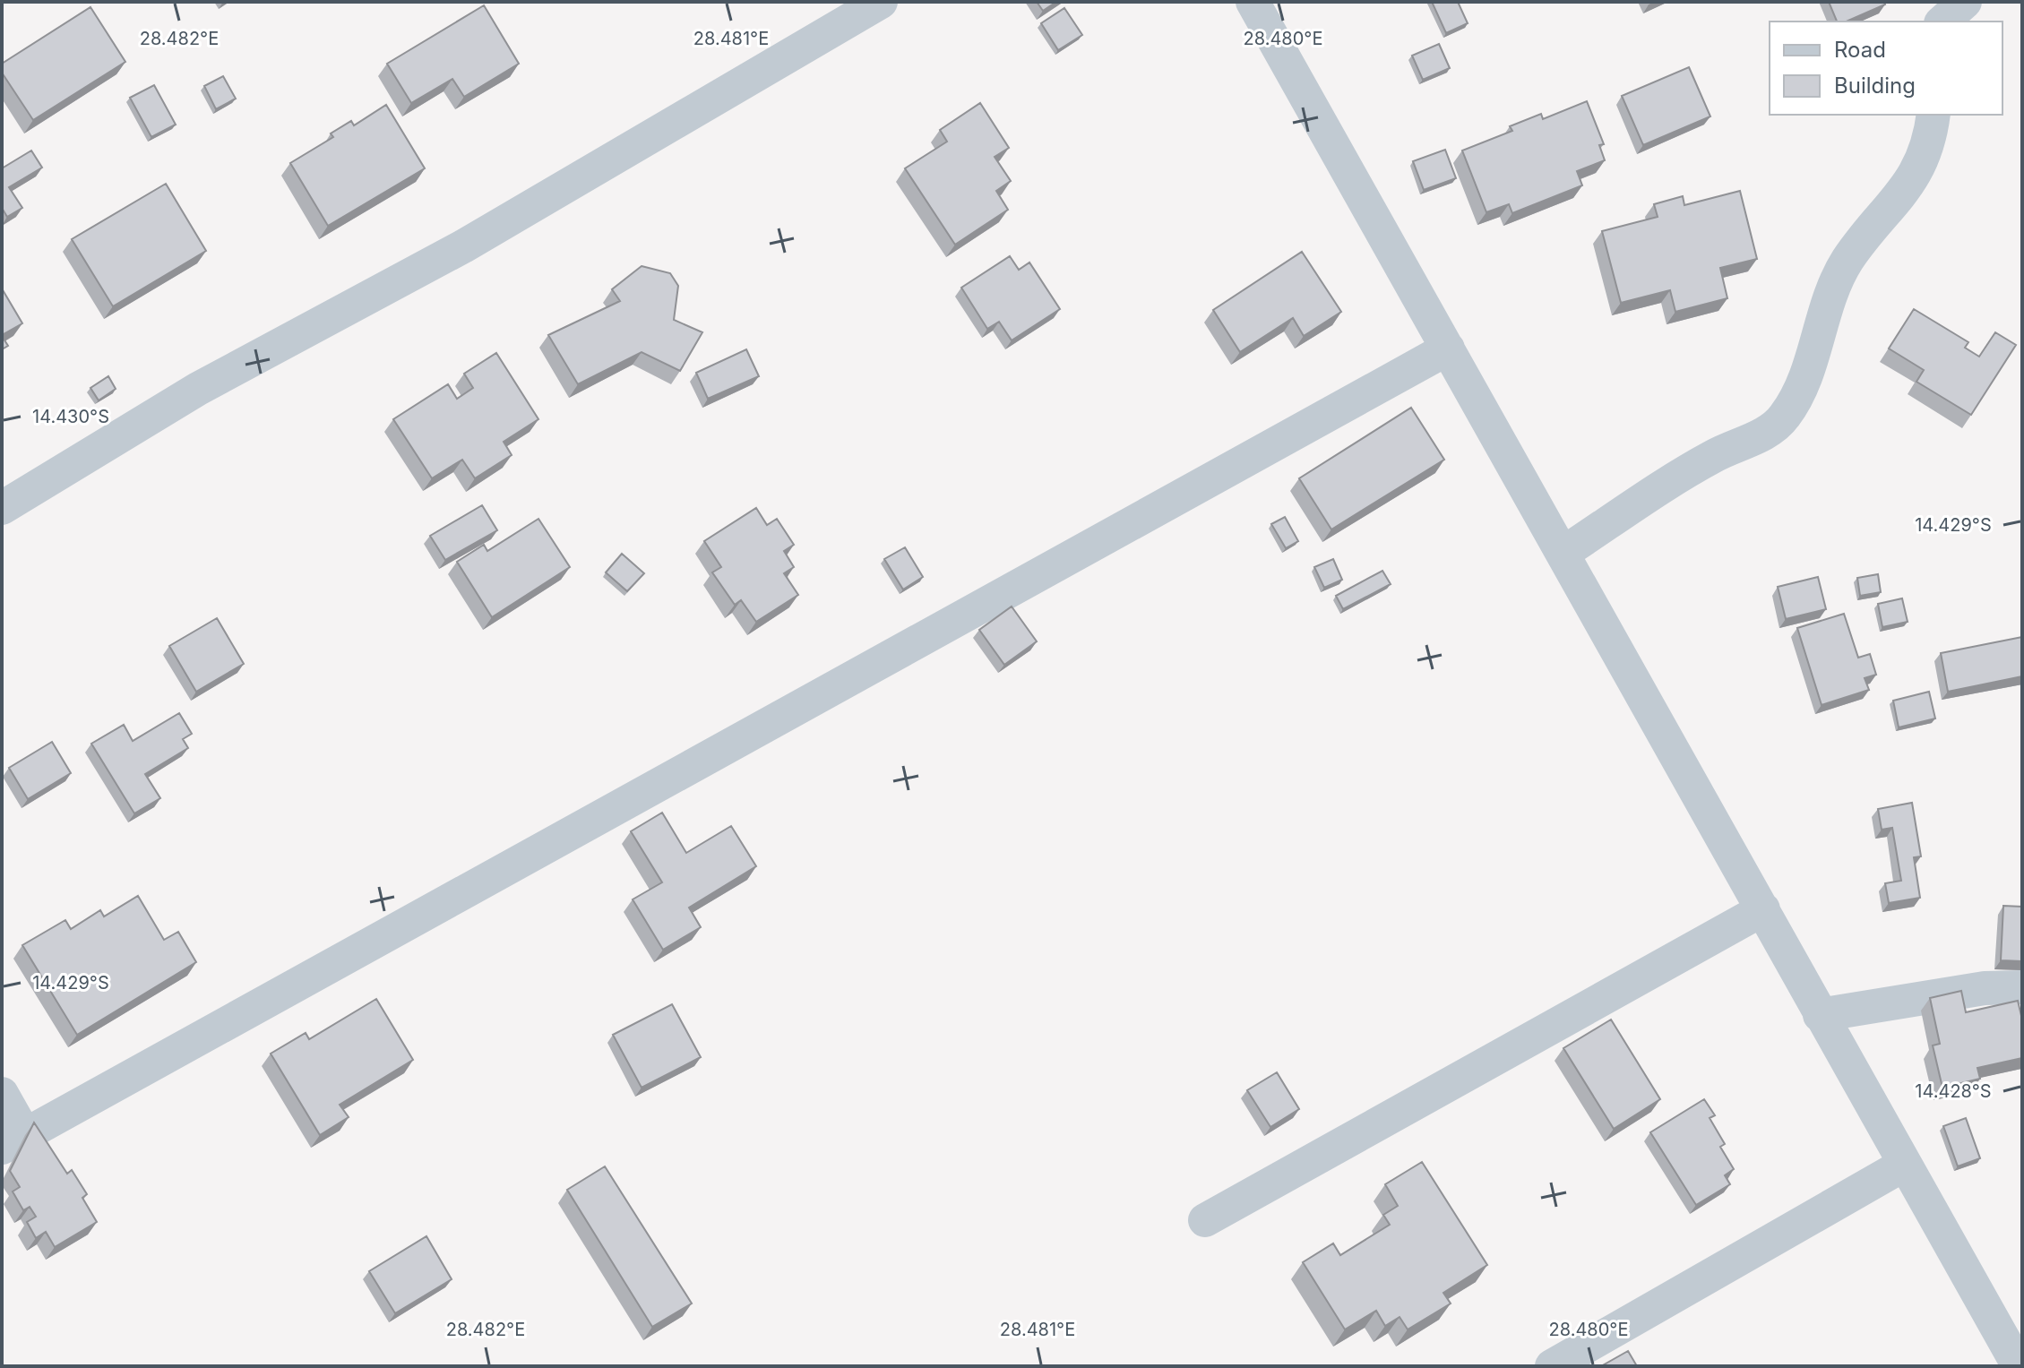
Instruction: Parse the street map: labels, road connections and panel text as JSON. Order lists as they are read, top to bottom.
{
  "legend": ["Road", "Building"],
  "coordinates": [
    "28.482°E",
    "28.481°E",
    "28.480°E",
    "14.430°S",
    "14.429°S",
    "14.428°S"
  ]
}
